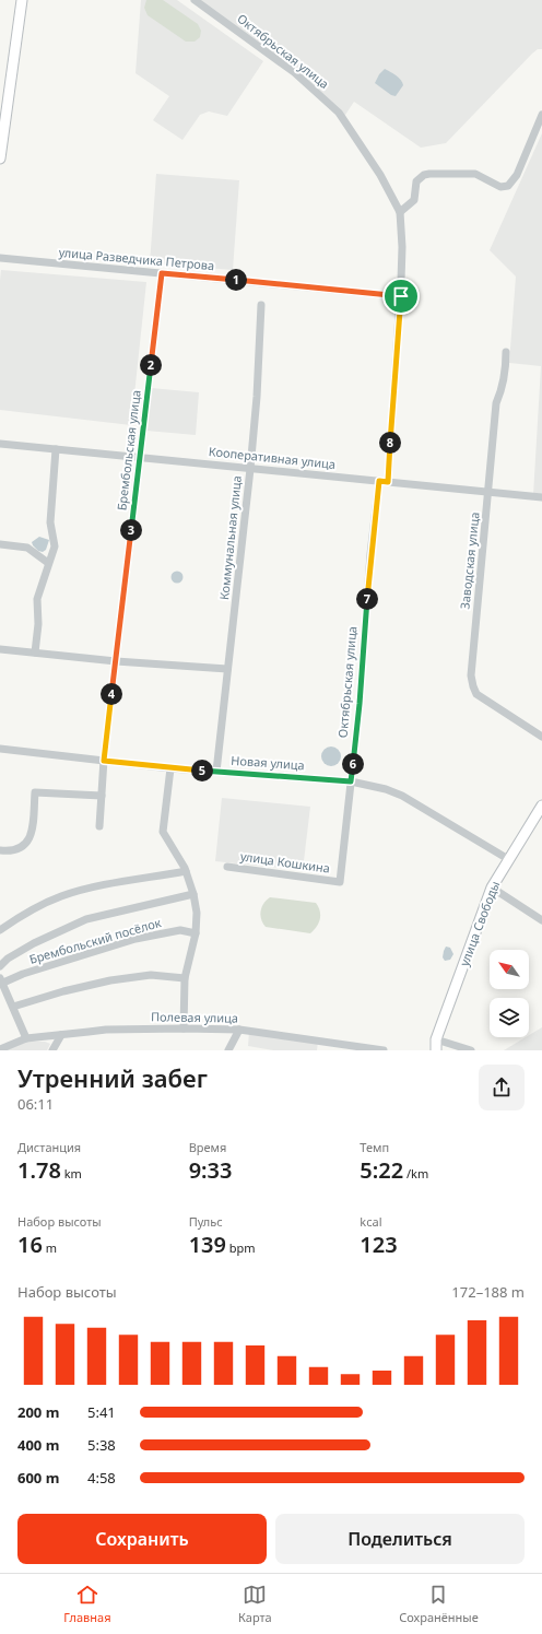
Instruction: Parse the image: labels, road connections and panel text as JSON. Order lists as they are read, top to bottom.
{
  "streets": {
    "main road": ["улица Свободы"],
    "street": [
      "Октябрьская улица",
      "улица Разведчика Петрова",
      "Брембольская улица",
      "Кооперативная улица",
      "Коммунальная улица",
      "Заводская улица",
      "Новая улица",
      "улица Кошкина",
      "Брембольский посёлок",
      "Полевая улица"
    ]
  },
  "crossings": [
    ["Октябрьская улица", "улица Разведчика Петрова"],
    ["Октябрьская улица", "Кооперативная улица"],
    ["Октябрьская улица", "Новая улица"],
    ["Октябрьская улица", "улица Кошкина"],
    ["улица Разведчика Петрова", "Брембольская улица"],
    ["Брембольская улица", "Кооперативная улица"],
    ["Брембольская улица", "Новая улица"],
    ["Кооперативная улица", "Коммунальная улица"],
    ["Кооперативная улица", "Заводская улица"],
    ["Коммунальная улица", "Новая улица"],
    ["Новая улица", "улица Кошкина"],
    ["Новая улица", "улица Свободы"]
  ],
  "north": "top left",
  "page": {
    "pins": [
      "1",
      "2",
      "8",
      "3",
      "7",
      "4",
      "6",
      "5"
    ],
    "heading": ["Утренний забег", "06:11"],
    "stats": [
      ["Дистанция", "1.78 km"],
      ["Время", "9:33"],
      ["Темп", "5:22 /km"],
      ["Набор высоты", "16 m"],
      ["Пульс", "139 bpm"],
      ["kcal", "123"]
    ],
    "chart": ["Набор высоты", "172–188 m"],
    "list": [
      {
        "name": "200 m",
        "note": "5:41"
      },
      {
        "name": "400 m",
        "note": "5:38"
      },
      {
        "name": "600 m",
        "note": "4:58"
      }
    ],
    "buttons": ["Сохранить", "Поделиться"],
    "tabs": ["Главная", "Карта", "Сохранённые"]
  }
}
